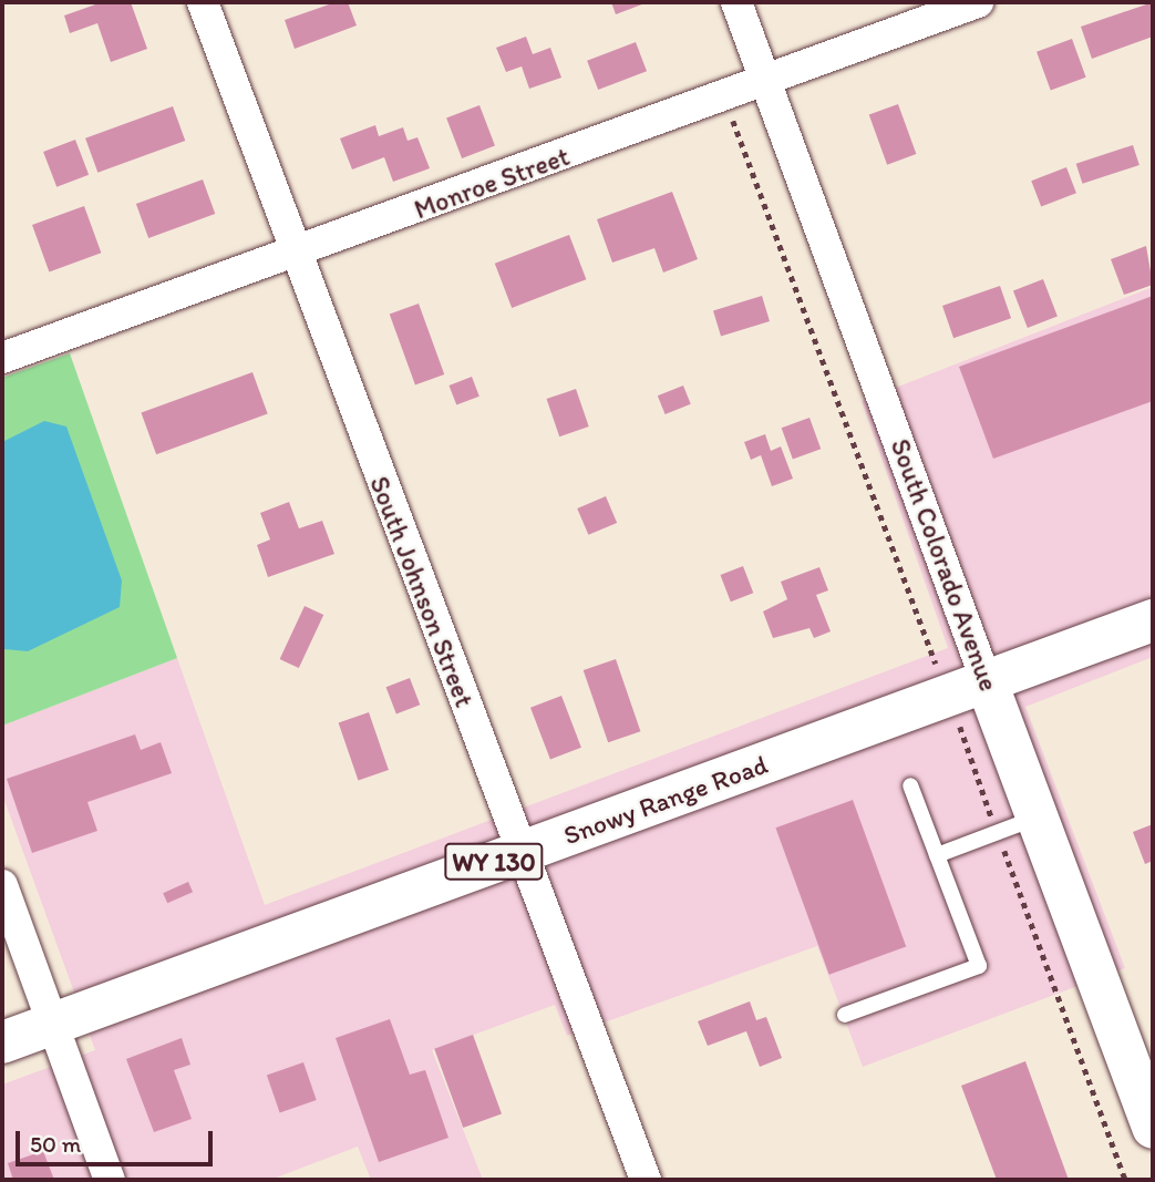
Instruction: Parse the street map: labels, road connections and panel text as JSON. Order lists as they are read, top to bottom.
{
  "streets": {
    "main road": ["South Colorado Avenue", "Snowy Range Road", "WY 130"],
    "street": ["Monroe Street", "South Johnson Street"]
  },
  "crossings": [
    ["Monroe Street", "South Colorado Avenue"],
    ["Monroe Street", "South Johnson Street"],
    ["South Colorado Avenue", "Snowy Range Road"],
    ["South Johnson Street", "Snowy Range Road"]
  ],
  "scale_bar": "50 m"
}
